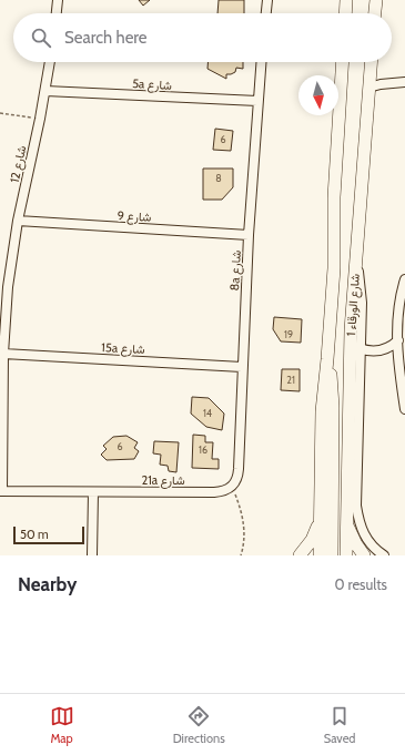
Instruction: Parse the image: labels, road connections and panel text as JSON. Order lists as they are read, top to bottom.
{
  "streets": {
    "main road": ["شارع الورقاء 1"],
    "street": [
      "5a شارع",
      "شارع 12",
      "شارع 9",
      "8a شارع",
      "15a شارع",
      "21a شارع"
    ]
  },
  "crossings": [
    ["5a شارع", "شارع 12"],
    ["5a شارع", "8a شارع"],
    ["شارع 12", "شارع 9"],
    ["شارع 12", "15a شارع"],
    ["شارع 12", "21a شارع"],
    ["شارع 9", "8a شارع"],
    ["8a شارع", "15a شارع"],
    ["8a شارع", "21a شارع"]
  ],
  "house_numbers": [
    "6",
    "8",
    "19",
    "21",
    "14",
    "6",
    "16"
  ],
  "scale_bar": "50 m",
  "north": "bottom",
  "page": {
    "search": "Search here",
    "scale": "50 m",
    "heading": ["Nearby", "0 results"],
    "nav": ["Map", "Directions", "Saved"]
  }
}
